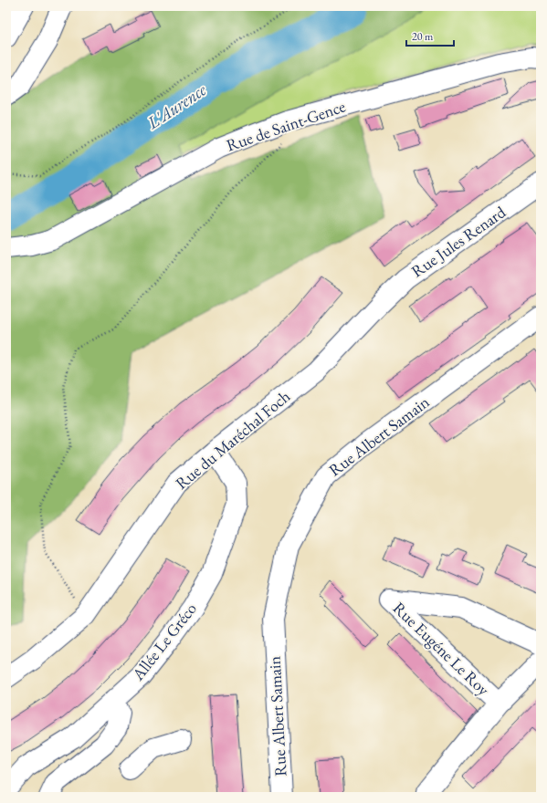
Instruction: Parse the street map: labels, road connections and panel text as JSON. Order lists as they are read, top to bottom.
{
  "streets": {
    "street": [
      "Rue de Saint-Gence",
      "Rue Jules Renard",
      "Rue Albert Samain",
      "Rue du Maréchal Foch",
      "Allée Le Gréco",
      "Rue Eugéne Le Roy"
    ]
  },
  "crossings": [
    ["Rue Jules Renard", "Rue du Maréchal Foch"],
    ["Rue du Maréchal Foch", "Allée Le Gréco"]
  ],
  "water": ["L'Aurence"],
  "scale_bar": "20 m"
}
